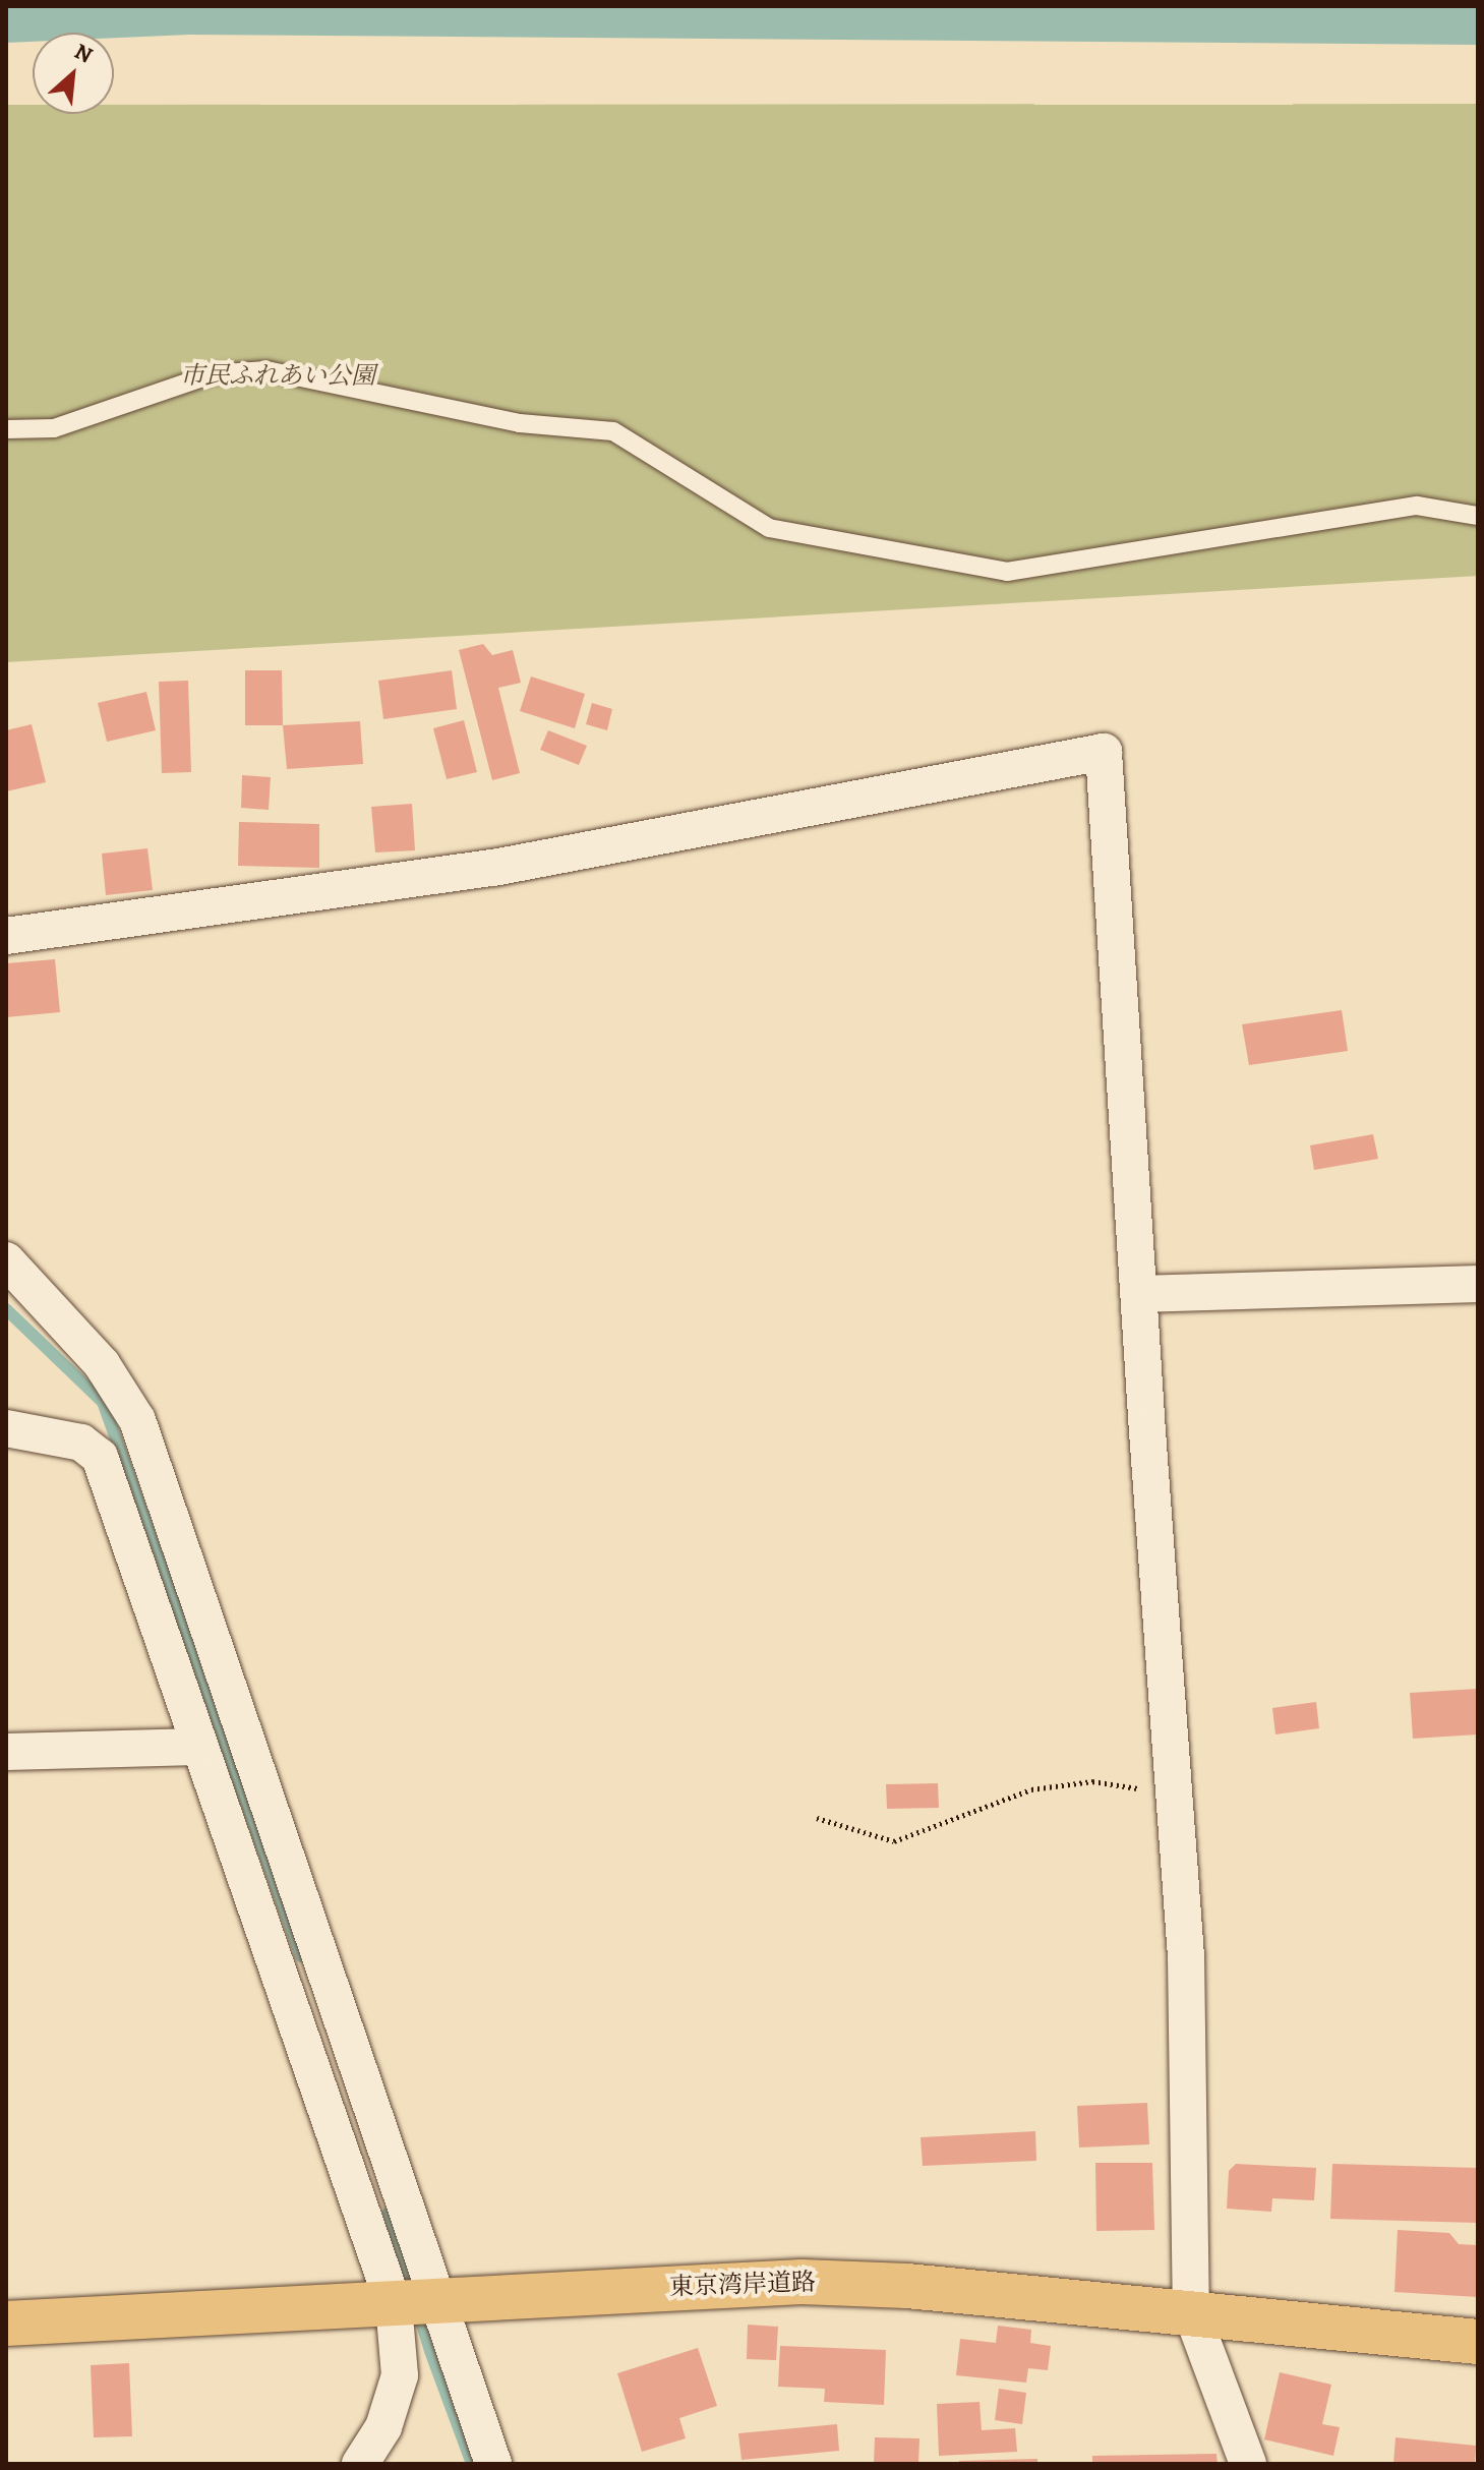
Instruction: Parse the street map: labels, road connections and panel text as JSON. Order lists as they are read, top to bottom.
{
  "streets": {
    "highway": ["東京湾岸道路"]
  },
  "parks": ["市民ふれあい公園"],
  "north": "top right"
}
